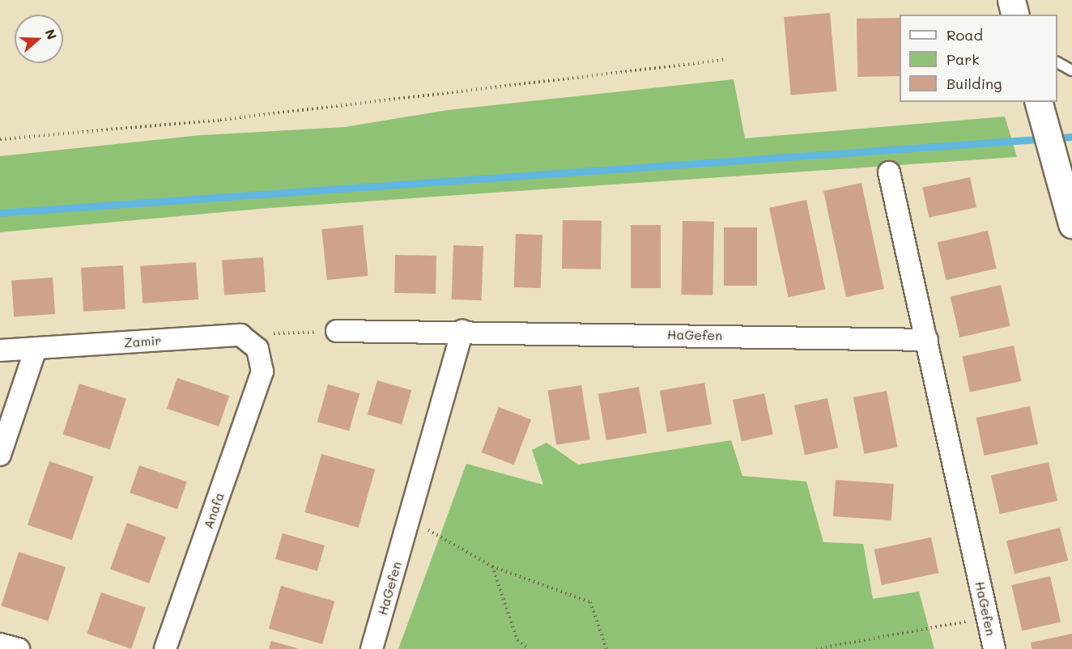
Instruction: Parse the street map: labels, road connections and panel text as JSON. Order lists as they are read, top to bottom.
{
  "streets": {
    "street": ["HaGefen", "Zamir", "Anafa"]
  },
  "crossings": [
    ["Zamir", "Anafa"]
  ],
  "legend": ["Road", "Park", "Building"],
  "north": "right"
}
